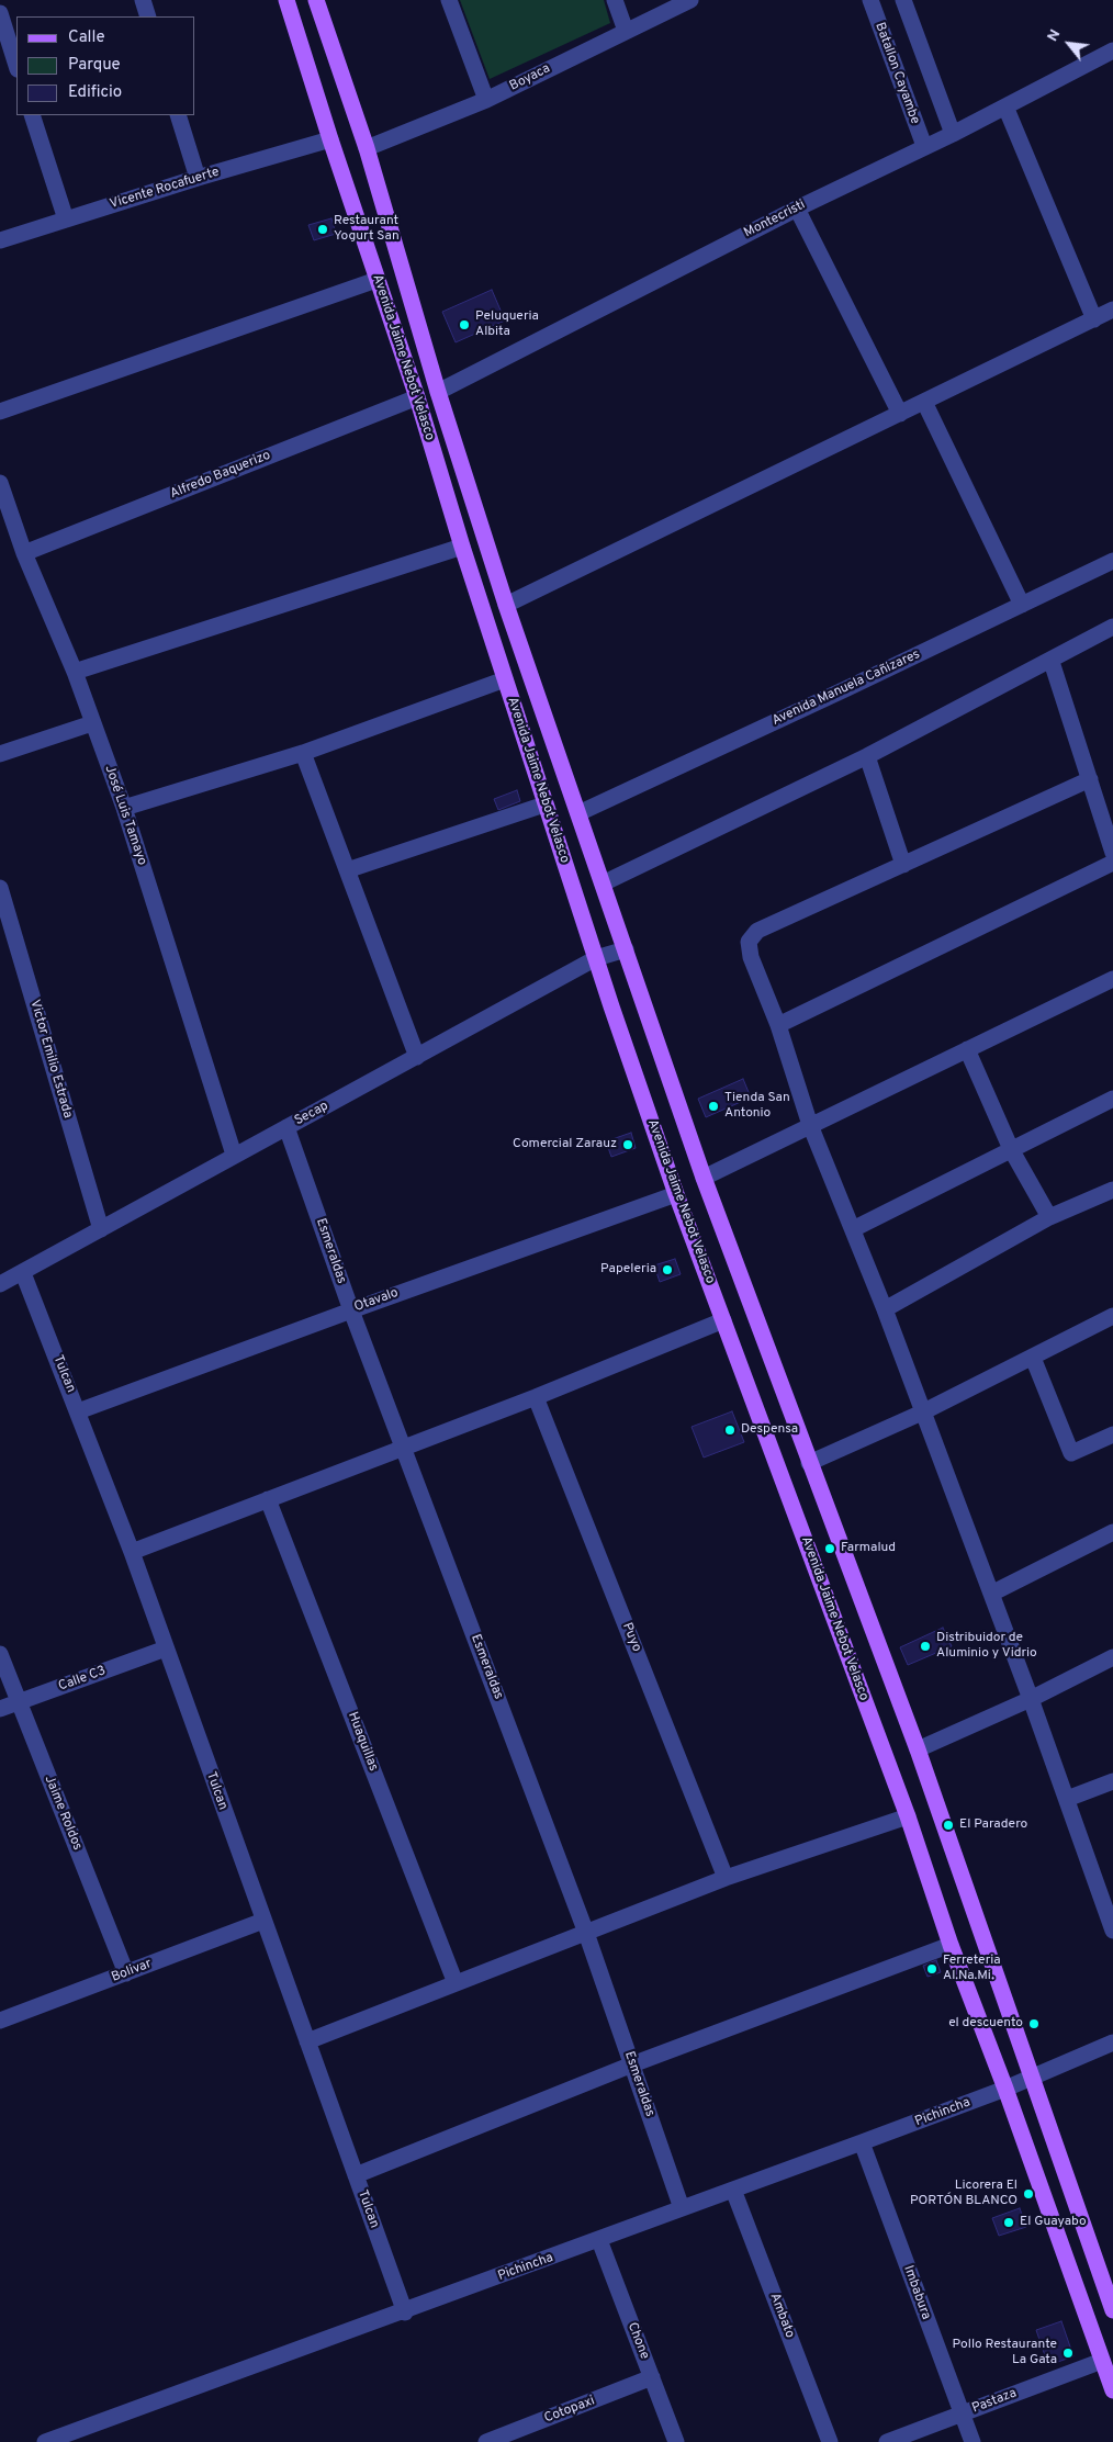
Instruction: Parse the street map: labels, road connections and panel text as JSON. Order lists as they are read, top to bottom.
{
  "streets": {
    "main road": ["Avenida Jaime Nebot Velasco"],
    "street": [
      "Batallon Cayambe",
      "Boyaca",
      "Vicente Rocafuerte",
      "Montecristi",
      "Alfredo Baquerizo",
      "Avenida Manuela Cañizares",
      "José Luis Tamayo",
      "Victor Emilio Estrada",
      "Secap",
      "Esmeraldas",
      "Otavalo",
      "Tulcan",
      "Puyo",
      "Calle C3",
      "Huaquillas",
      "Jaime Roldos",
      "Bolivar",
      "Pichincha",
      "Imbabura",
      "Ambato",
      "Chone",
      "Pastaza",
      "Cotopaxi"
    ]
  },
  "crossings": [
    ["Batallon Cayambe", "Montecristi"],
    ["Boyaca", "Avenida Jaime Nebot Velasco"],
    ["Vicente Rocafuerte", "Avenida Jaime Nebot Velasco"],
    ["Montecristi", "Avenida Jaime Nebot Velasco"],
    ["Avenida Jaime Nebot Velasco", "Alfredo Baquerizo"],
    ["Avenida Jaime Nebot Velasco", "Avenida Manuela Cañizares"],
    ["Avenida Jaime Nebot Velasco", "Secap"],
    ["Avenida Jaime Nebot Velasco", "Otavalo"],
    ["Avenida Jaime Nebot Velasco", "Pichincha"],
    ["Avenida Jaime Nebot Velasco", "Pastaza"],
    ["Alfredo Baquerizo", "José Luis Tamayo"],
    ["José Luis Tamayo", "Secap"],
    ["Victor Emilio Estrada", "Secap"],
    ["Secap", "Esmeraldas"],
    ["Secap", "Tulcan"],
    ["Esmeraldas", "Otavalo"],
    ["Esmeraldas", "Pichincha"],
    ["Otavalo", "Tulcan"],
    ["Tulcan", "Calle C3"],
    ["Tulcan", "Bolivar"],
    ["Tulcan", "Pichincha"],
    ["Calle C3", "Jaime Roldos"],
    ["Jaime Roldos", "Bolivar"],
    ["Pichincha", "Imbabura"],
    ["Pichincha", "Ambato"],
    ["Pichincha", "Chone"],
    ["Imbabura", "Pastaza"],
    ["Chone", "Cotopaxi"]
  ],
  "places": [
    "Restaurant Yogurt San",
    "Peluqueria Albita",
    "Tienda San Antonio",
    "Comercial Zarauz",
    "Papeleria",
    "Despensa",
    "Farmalud",
    "Distribuidor de Aluminio y Vidrio",
    "El Paradero",
    "Ferreteria Al.Na.Mi.",
    "el descuento",
    "Licorera El PORTÓN BLANCO",
    "El Guayabo",
    "Pollo Restaurante La Gata"
  ],
  "legend": ["Calle", "Parque", "Edificio"],
  "north": "top left"
}
